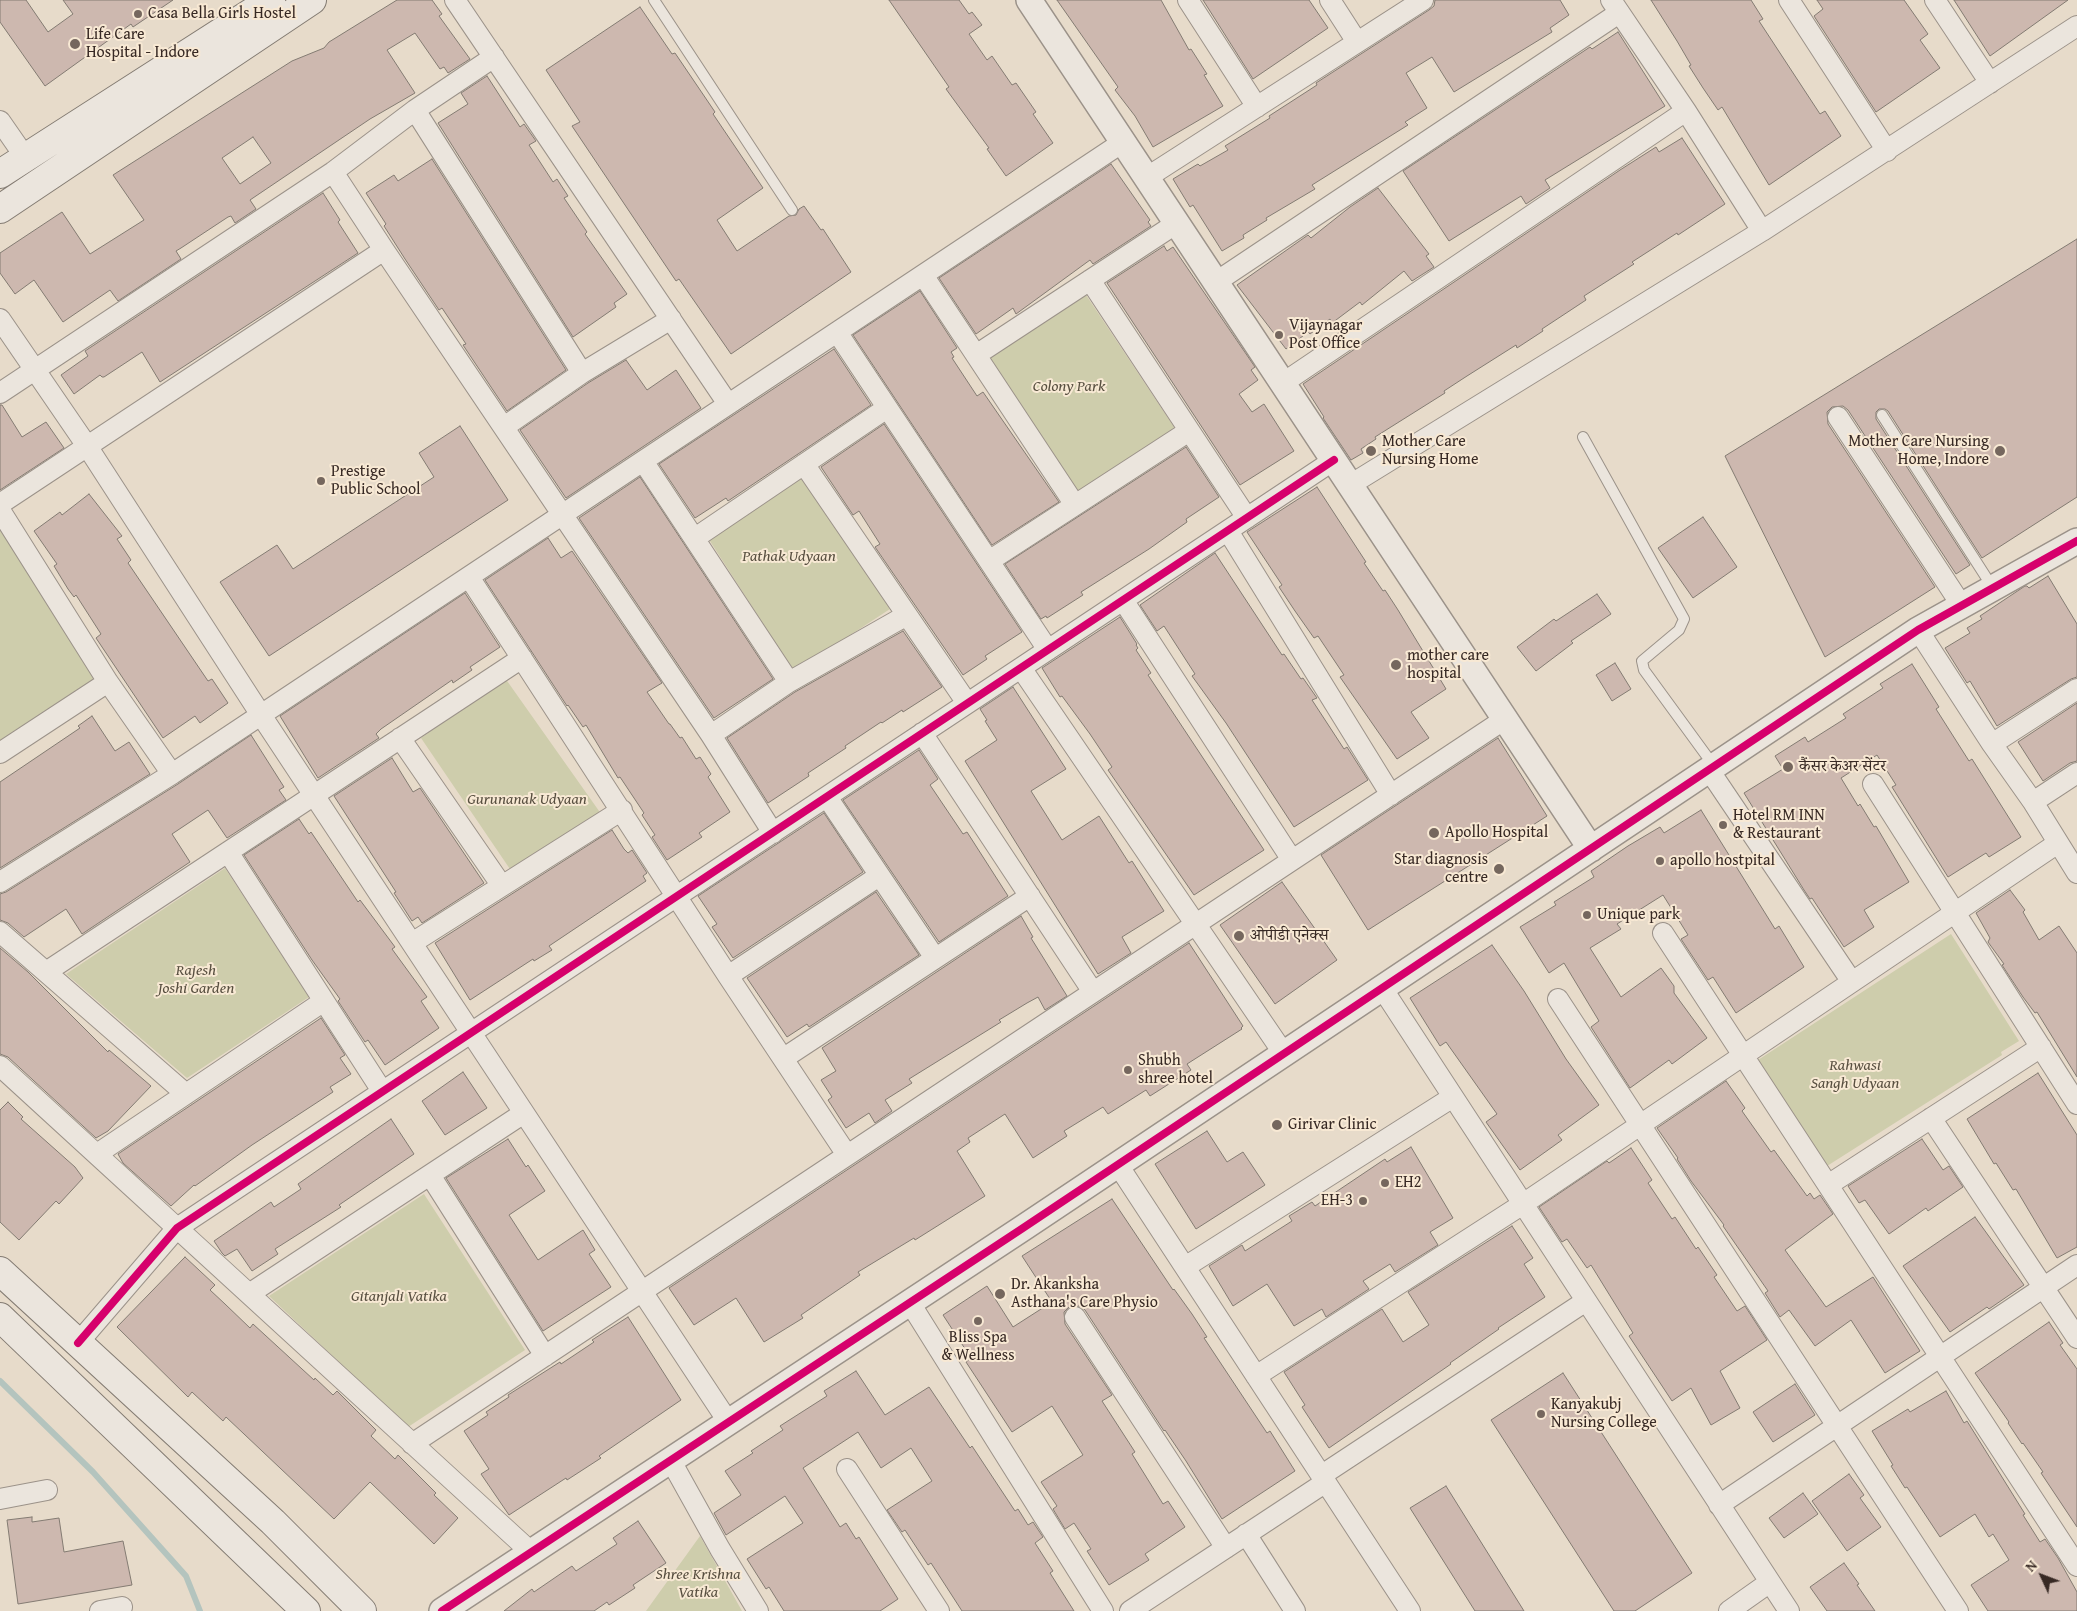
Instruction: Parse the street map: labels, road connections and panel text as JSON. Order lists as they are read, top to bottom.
{
  "parks": [
    "Colony Park",
    "Pathak Udyaan",
    "Gurunanak Udyaan",
    "Rajesh Joshi Garden",
    "Rahwasi Sangh Udyaan",
    "Gitanjali Vatika",
    "Shree Krishna Vatika"
  ],
  "places": [
    "Casa Bella Girls Hostel",
    "Life Care Hospital - Indore",
    "Vijaynagar Post Office",
    "Mother Care Nursing Home",
    "Mother Care Nursing Home, Indore",
    "Prestige Public School",
    "mother care hospital",
    "कैंसर केअर सेंटर",
    "Hotel RM INN & Restaurant",
    "Apollo Hospital",
    "apollo hostpital",
    "Star diagnosis centre",
    "Unique park",
    "ओपीडी एनेक्स",
    "Shubh shree hotel",
    "Girivar Clinic",
    "EH2",
    "EH-3",
    "Dr. Akanksha Asthana's Care Physio",
    "Bliss Spa & Wellness",
    "Kanyakubj Nursing College"
  ],
  "north": "top left"
}
